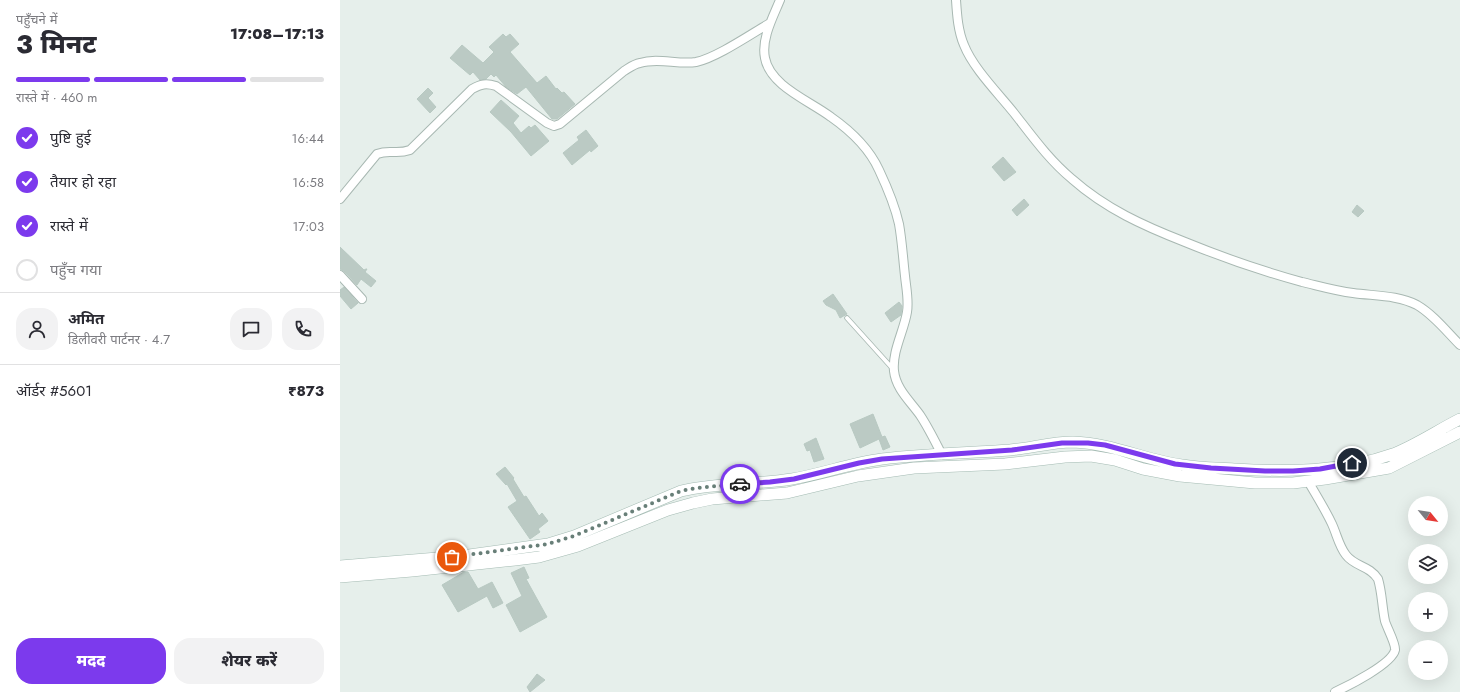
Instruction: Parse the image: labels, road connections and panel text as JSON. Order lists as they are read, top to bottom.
{
  "north": "bottom right",
  "page": {
    "heading": ["3 मिनट", "पहुँचने में", "17:08–17:13"],
    "panel": [
      "अमित",
      "डिलीवरी पार्टनर · 4.7",
      "ऑर्डर #5601",
      "₹873"
    ],
    "bar": "रास्ते में · 460 m",
    "list": [
      ["पुष्टि हुई", "16:44"],
      ["तैयार हो रहा", "16:58"],
      ["रास्ते में", "17:03"],
      "पहुँच गया"
    ],
    "map_buttons": ["+", "−"],
    "buttons": ["मदद", "शेयर करें"]
  }
}
